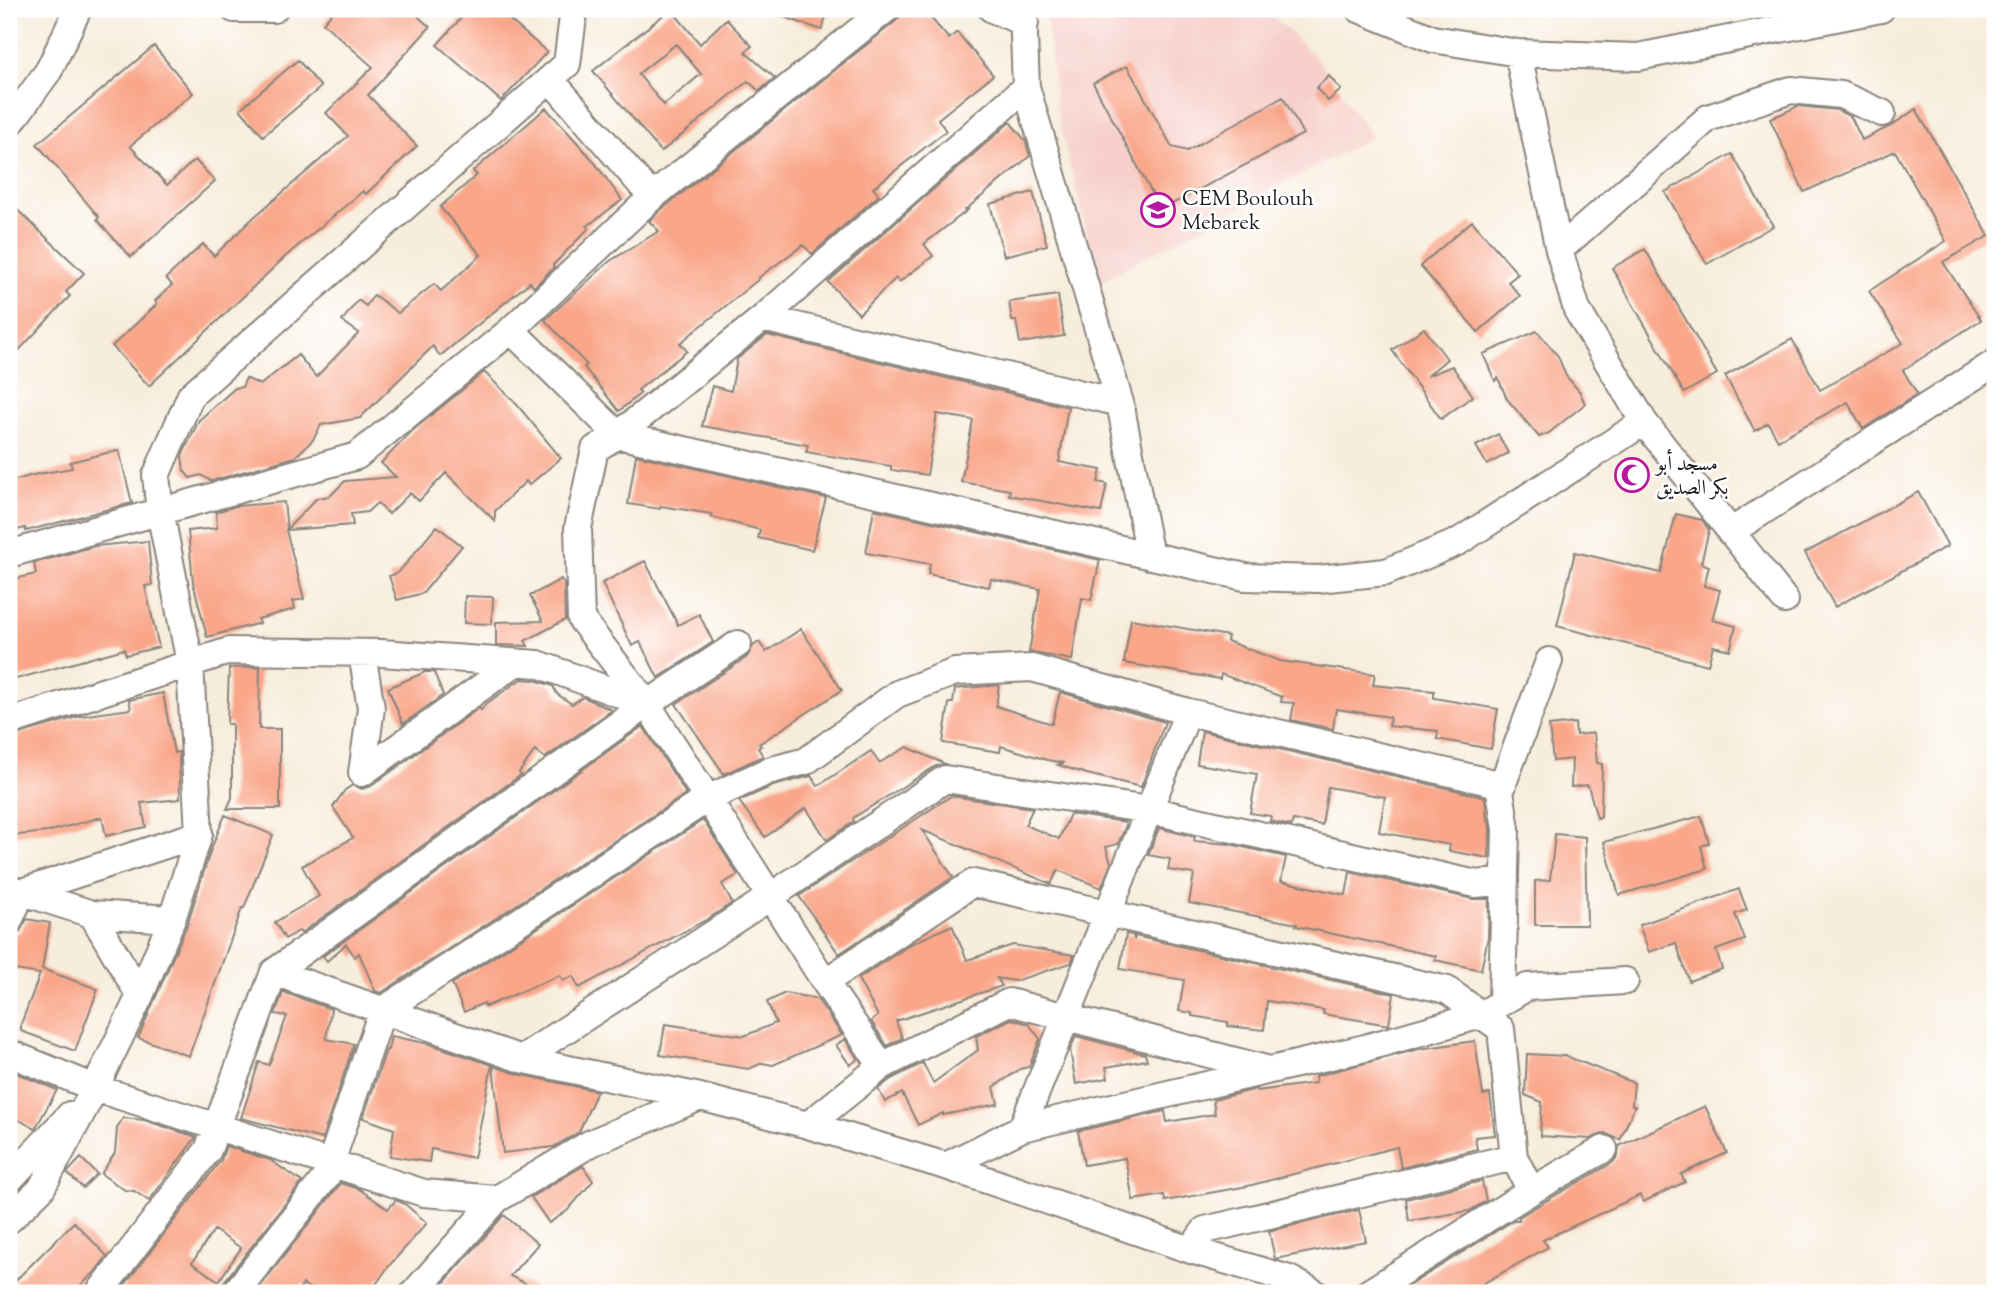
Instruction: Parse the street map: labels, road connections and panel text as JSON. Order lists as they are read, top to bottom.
{
  "places": {
    "school or university": ["CEM Boulouh Mebarek"],
    "mosque": ["مسجد أبو بكر الصديق"]
  }
}
